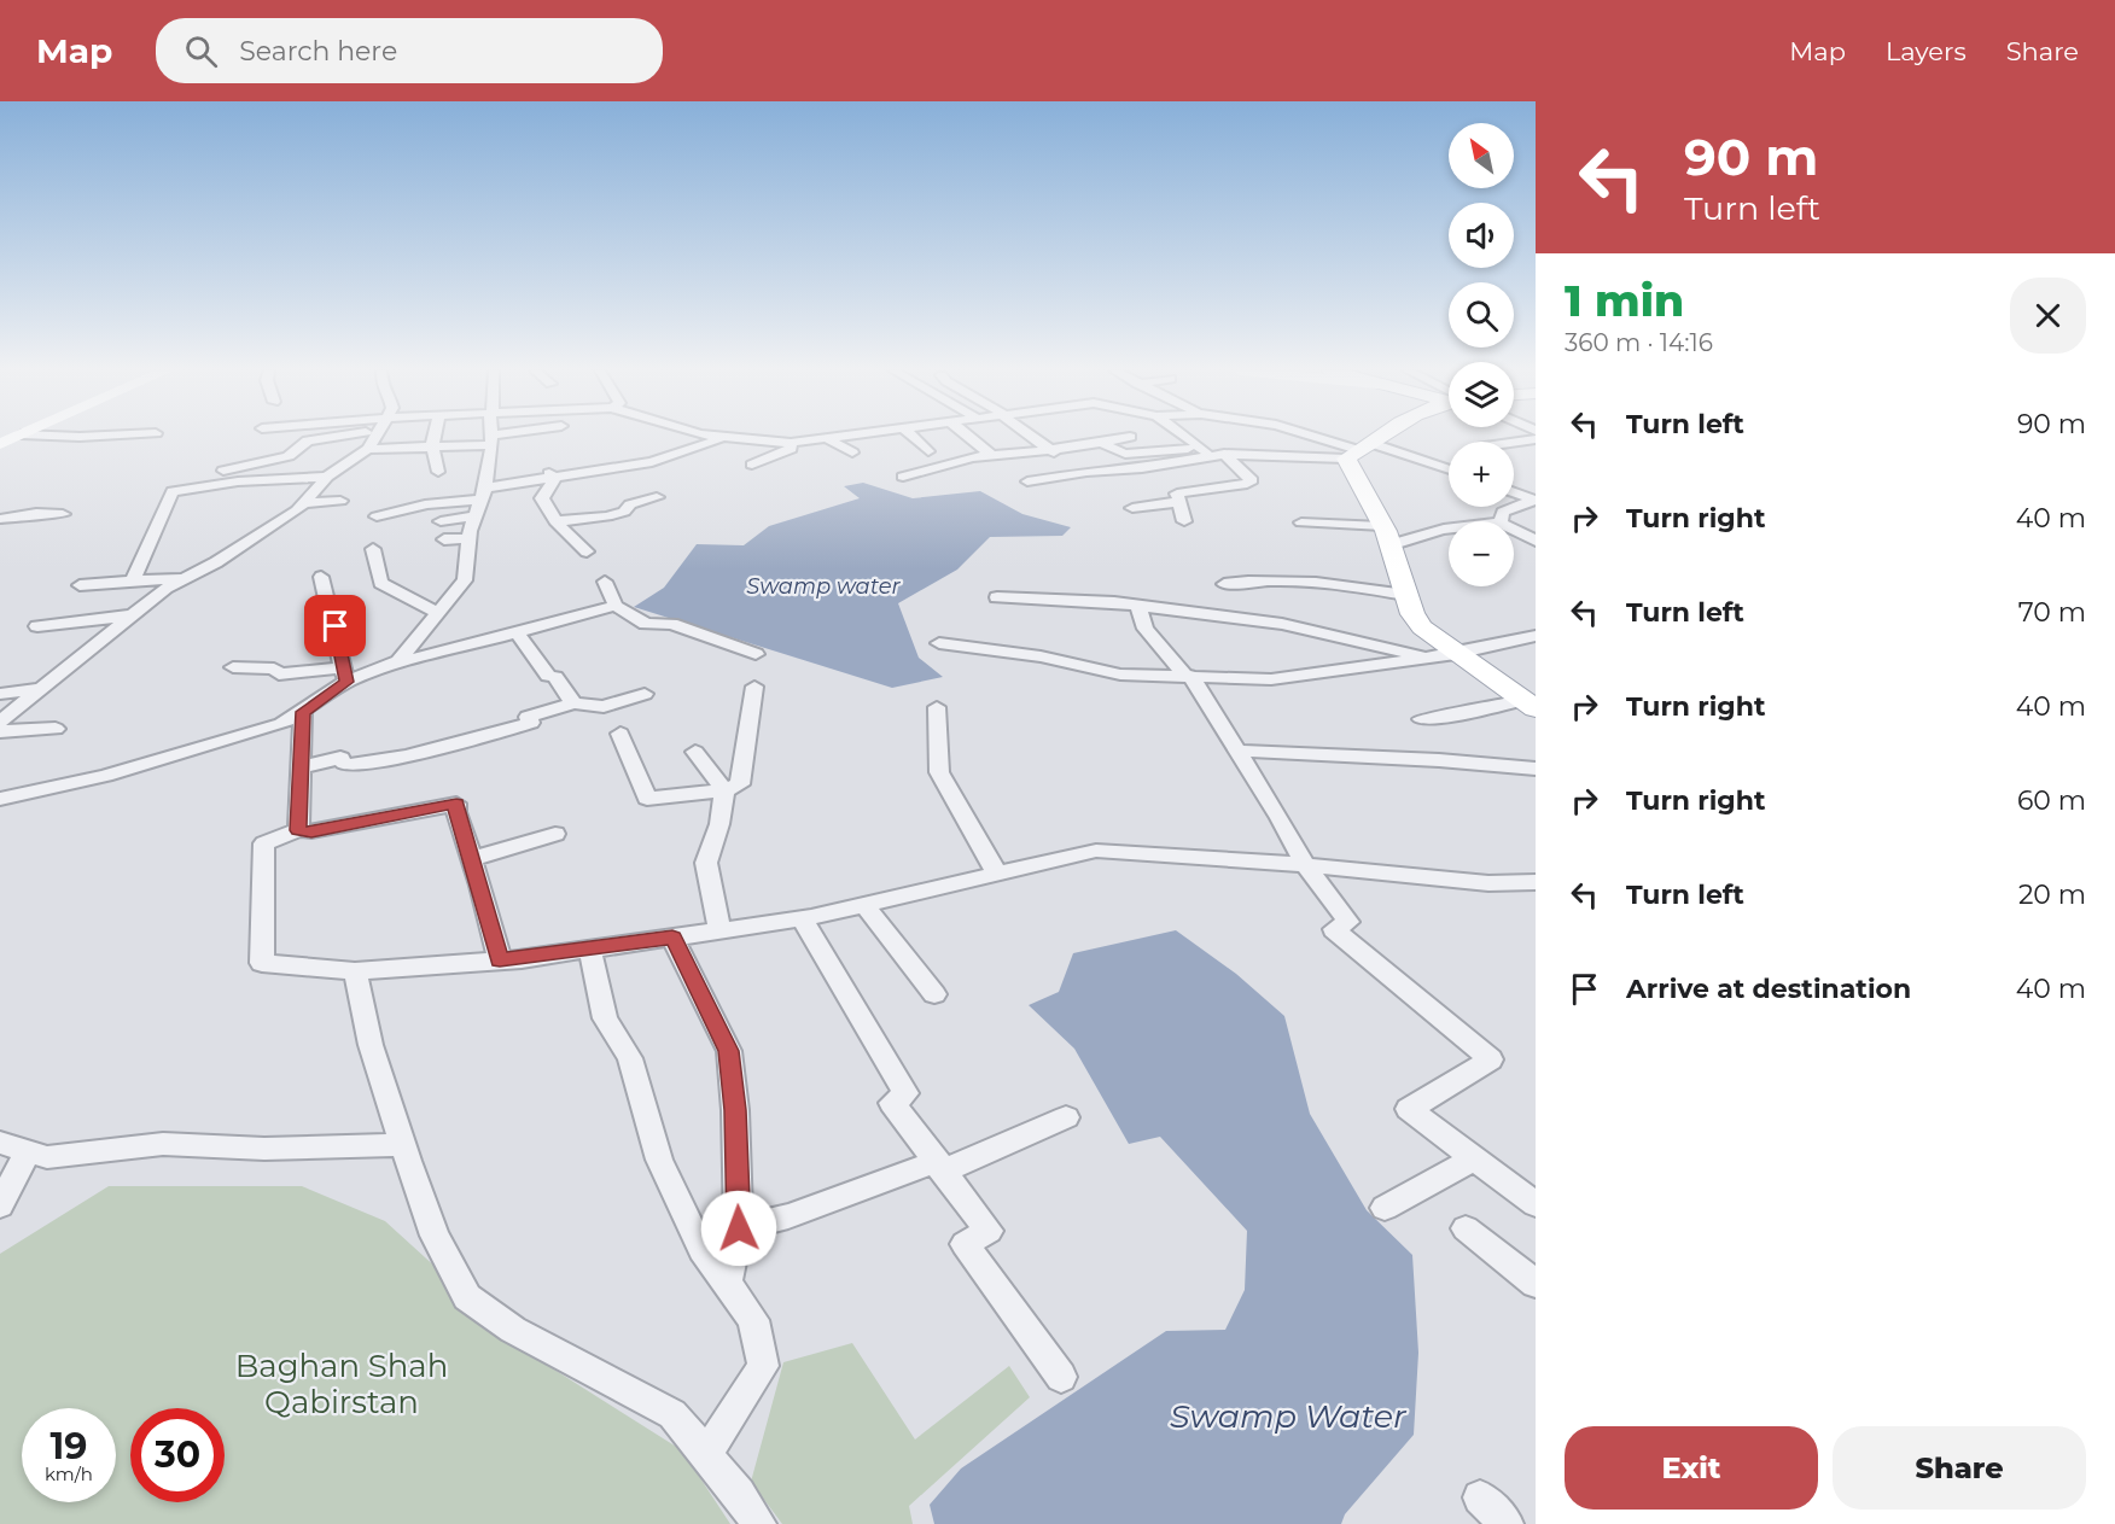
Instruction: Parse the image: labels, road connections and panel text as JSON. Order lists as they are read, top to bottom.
{
  "water": ["Swamp water", "Swamp Water"],
  "parks": ["Baghan Shah Qabirstan"],
  "north": "top left",
  "page": {
    "header": "Map",
    "search": "Search here",
    "nav": ["Map", "Layers", "Share"],
    "turn": ["90 m", "Turn left"],
    "map_buttons": ["+", "−"],
    "heading": ["1 min", "360 m · 14:16"],
    "list": [
      {
        "name": "Turn left",
        "value": "90 m"
      },
      {
        "name": "Turn right",
        "value": "40 m"
      },
      {
        "name": "Turn left",
        "value": "70 m"
      },
      {
        "name": "Turn right",
        "value": "40 m"
      },
      {
        "name": "Turn right",
        "value": "60 m"
      },
      {
        "name": "Turn left",
        "value": "20 m"
      },
      {
        "name": "Arrive at destination",
        "value": "40 m"
      }
    ],
    "speed": "19 km/h",
    "limit": "30",
    "buttons": ["Exit", "Share"]
  }
}
